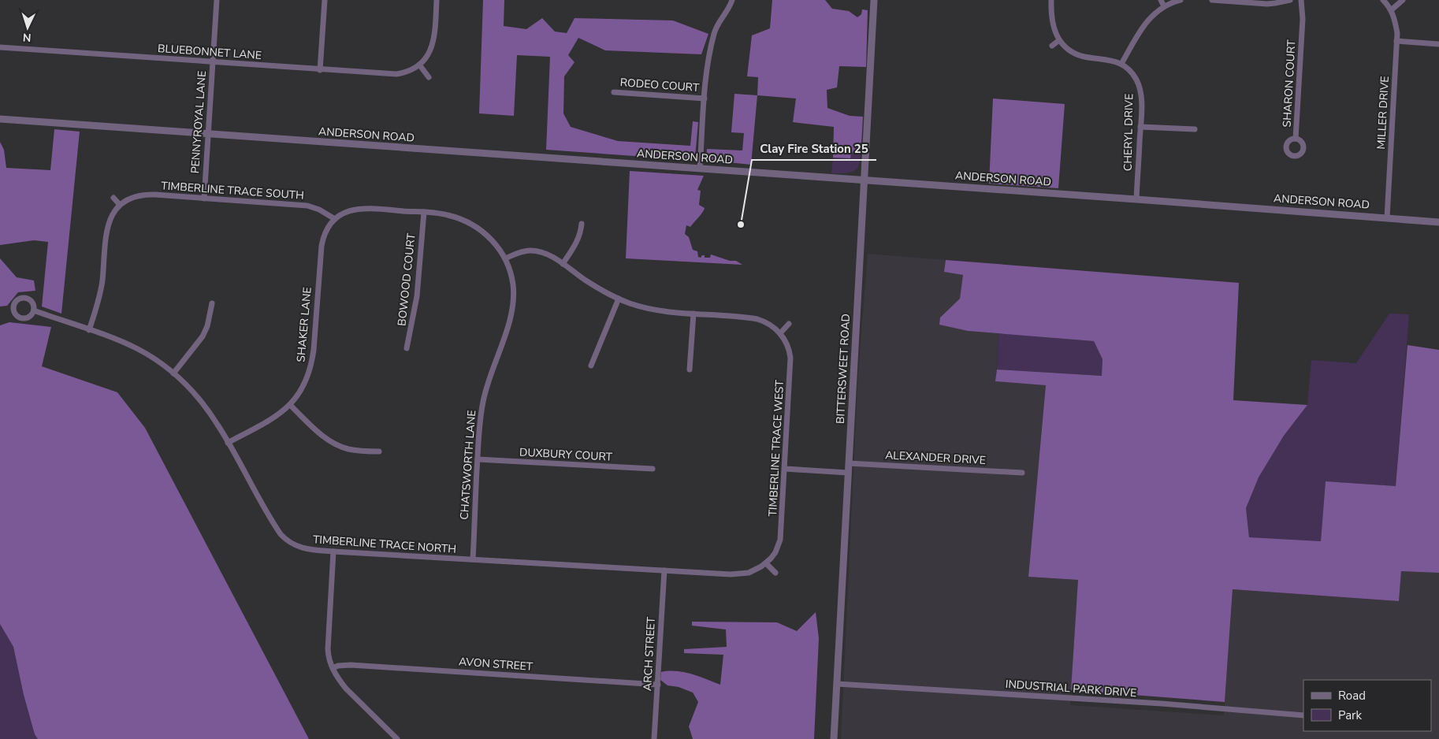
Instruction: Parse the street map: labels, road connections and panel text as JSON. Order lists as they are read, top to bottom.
{
  "streets": {
    "street": [
      "BLUEBONNET LANE",
      "SHARON COURT",
      "RODEO COURT",
      "MILLER DRIVE",
      "PENNYROYAL LANE",
      "CHERYL DRIVE",
      "ANDERSON ROAD",
      "TIMBERLINE TRACE SOUTH",
      "BOWOOD COURT",
      "SHAKER LANE",
      "BITTERSWEET ROAD",
      "TIMBERLINE TRACE WEST",
      "DUXBURY COURT",
      "ALEXANDER DRIVE",
      "CHATSWORTH LANE",
      "TIMBERLINE TRACE NORTH",
      "ARCH STREET",
      "AVON STREET",
      "INDUSTRIAL PARK DRIVE"
    ]
  },
  "crossings": [
    ["BLUEBONNET LANE", "PENNYROYAL LANE"],
    ["MILLER DRIVE", "ANDERSON ROAD"],
    ["PENNYROYAL LANE", "ANDERSON ROAD"],
    ["PENNYROYAL LANE", "TIMBERLINE TRACE SOUTH"],
    ["CHERYL DRIVE", "ANDERSON ROAD"],
    ["ANDERSON ROAD", "BITTERSWEET ROAD"],
    ["TIMBERLINE TRACE SOUTH", "SHAKER LANE"],
    ["TIMBERLINE TRACE SOUTH", "TIMBERLINE TRACE NORTH"],
    ["SHAKER LANE", "TIMBERLINE TRACE NORTH"],
    ["BITTERSWEET ROAD", "ALEXANDER DRIVE"],
    ["BITTERSWEET ROAD", "INDUSTRIAL PARK DRIVE"],
    ["TIMBERLINE TRACE WEST", "TIMBERLINE TRACE NORTH"],
    ["DUXBURY COURT", "CHATSWORTH LANE"],
    ["CHATSWORTH LANE", "TIMBERLINE TRACE NORTH"],
    ["TIMBERLINE TRACE NORTH", "ARCH STREET"],
    ["ARCH STREET", "AVON STREET"]
  ],
  "places": ["Clay Fire Station 25"],
  "legend": ["Road", "Park"],
  "north": "bottom"
}
